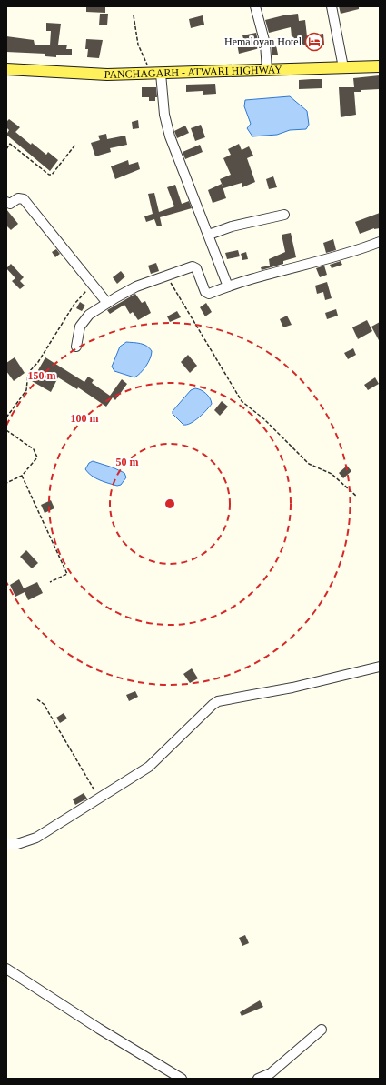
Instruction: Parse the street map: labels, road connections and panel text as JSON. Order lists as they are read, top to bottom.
{
  "streets": {
    "main road": ["PANCHAGARH - ATWARI HIGHWAY"]
  },
  "places": {
    "hotel": ["Hemaloyan Hotel"]
  },
  "rings": ["150 m", "100 m", "50 m"]
}
